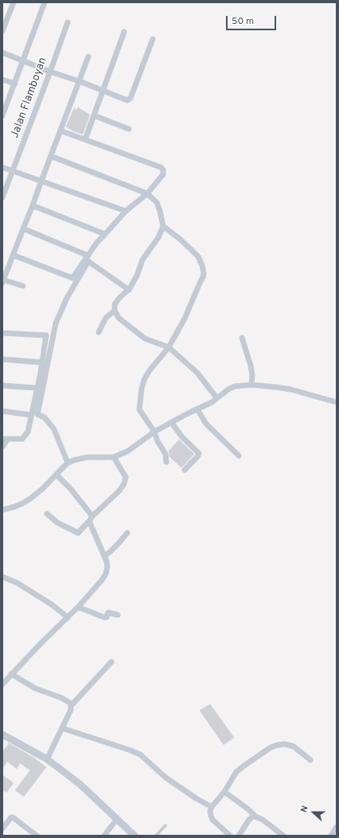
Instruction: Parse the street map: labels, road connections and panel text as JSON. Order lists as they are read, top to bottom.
{
  "streets": {
    "street": ["Jalan Flamboyan"]
  },
  "scale_bar": "50 m",
  "north": "left"
}
